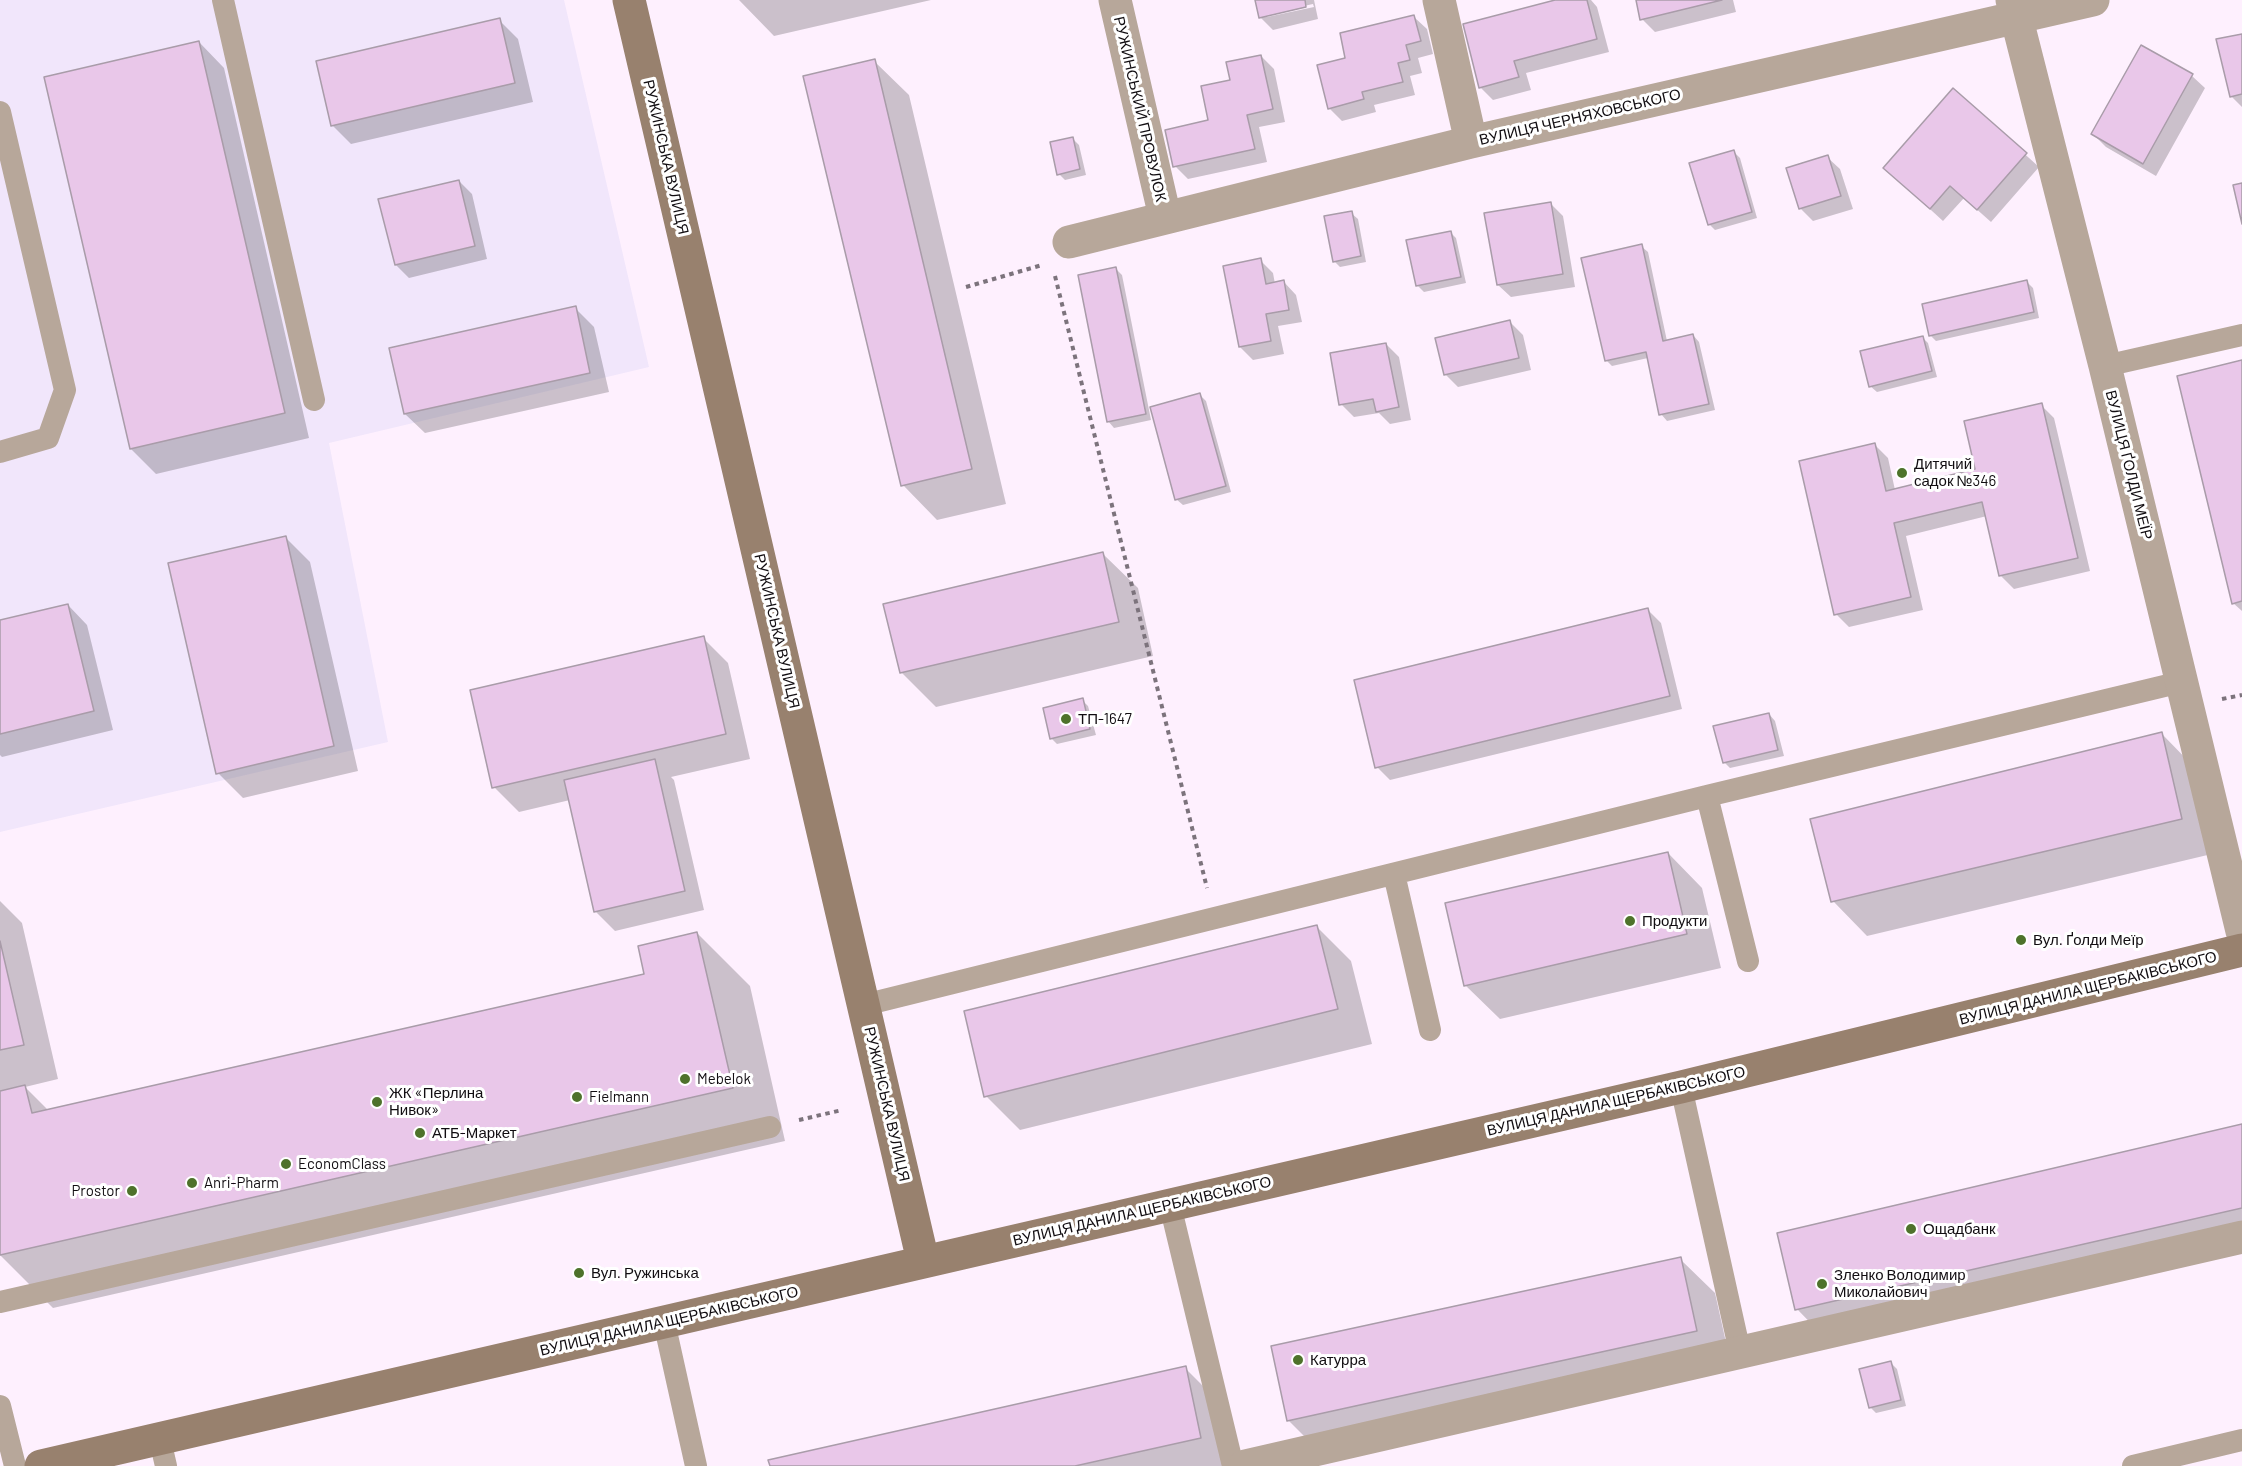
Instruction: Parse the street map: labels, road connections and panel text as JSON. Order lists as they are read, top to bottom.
{
  "streets": {
    "main road": ["РУЖИНСЬКА ВУЛИЦЯ", "ВУЛИЦЯ ДАНИЛА ЩЕРБАКІВСЬКОГО"],
    "street": ["РУЖИНСЬКИЙ ПРОВУЛОК", "ВУЛИЦЯ ЧЕРНЯХОВСЬКОГО", "ВУЛИЦЯ ҐОЛДИ МЕЇР"]
  },
  "crossings": [
    ["РУЖИНСЬКИЙ ПРОВУЛОК", "ВУЛИЦЯ ЧЕРНЯХОВСЬКОГО"],
    ["ВУЛИЦЯ ЧЕРНЯХОВСЬКОГО", "ВУЛИЦЯ ҐОЛДИ МЕЇР"],
    ["РУЖИНСЬКА ВУЛИЦЯ", "ВУЛИЦЯ ДАНИЛА ЩЕРБАКІВСЬКОГО"]
  ],
  "places": [
    "Дитячий садок №346",
    "ТП-1647",
    "Продукти",
    "Вул. Ґолди Меїр",
    "Mebelok",
    "Fielmann",
    "ЖК «Перлина Нивок»",
    "АТБ-Маркет",
    "EconomClass",
    "Anri-Pharm",
    "Prostor",
    "Ощадбанк",
    "Вул. Ружинська",
    "Зленко Володимир Миколайович",
    "Катурра"
  ]
}
